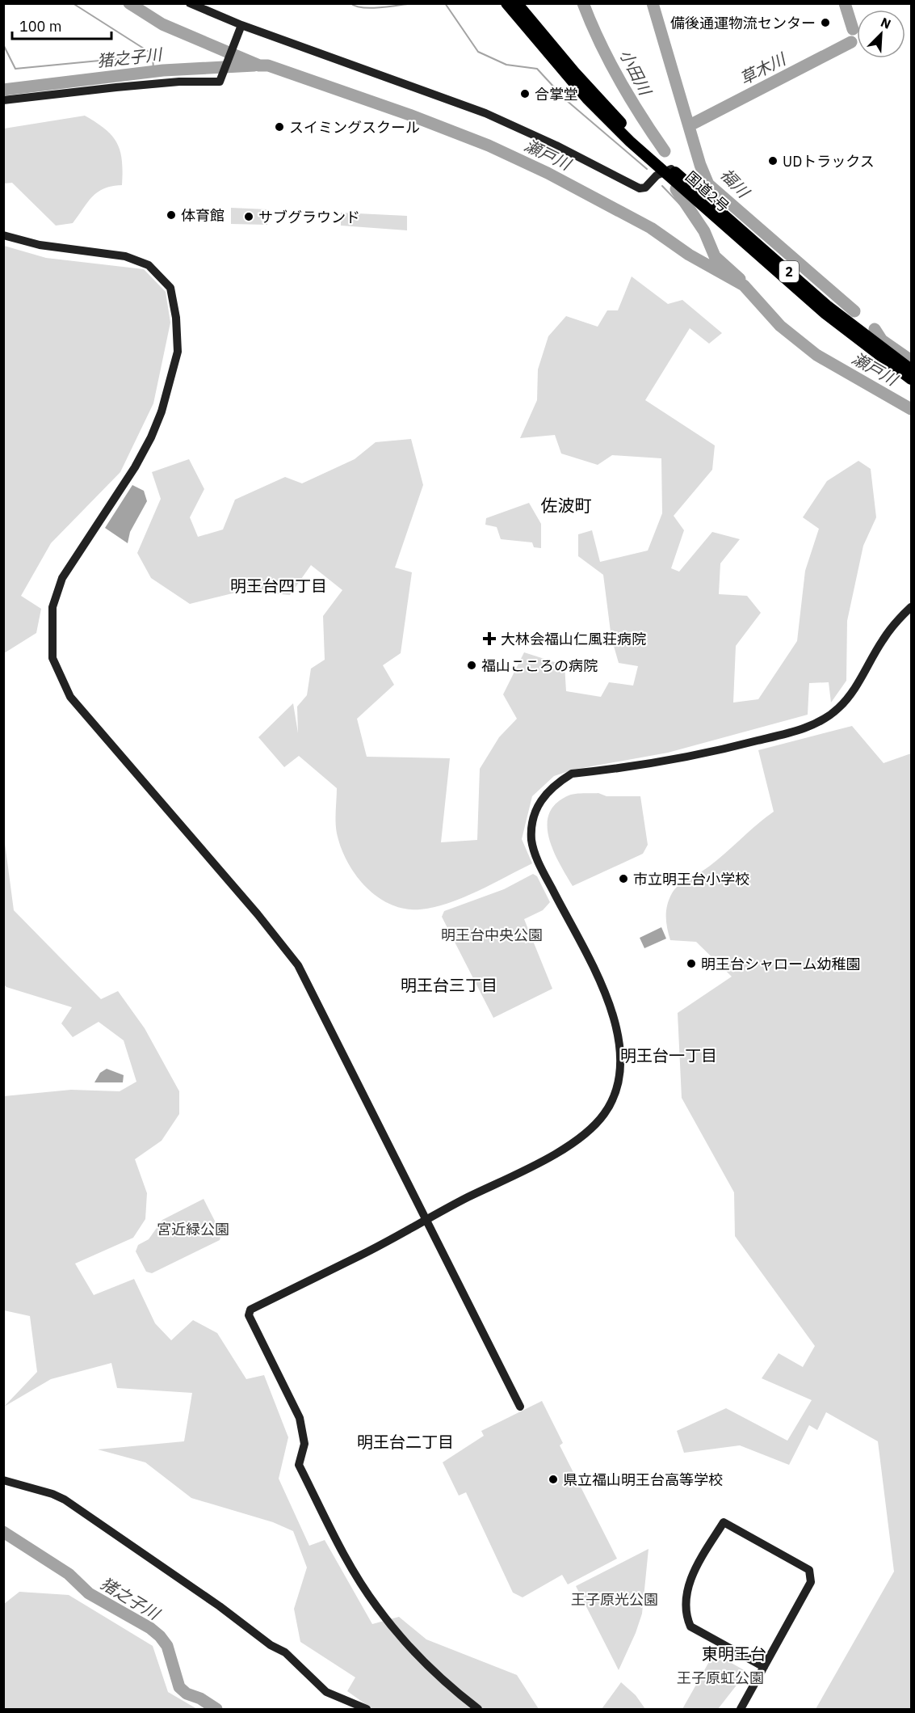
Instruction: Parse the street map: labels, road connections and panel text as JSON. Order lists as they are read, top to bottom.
{
  "streets": {
    "highway": ["国道2号", "2"]
  },
  "districts": [
    "佐波町",
    "明王台四丁目",
    "明王台三丁目",
    "明王台一丁目",
    "明王台二丁目",
    "東明王台"
  ],
  "water": [
    "猪之子川",
    "草木川",
    "小田川",
    "瀬戸川",
    "福川"
  ],
  "parks": [
    "明王台中央公園",
    "宮近緑公園",
    "王子原光公園",
    "王子原虹公園"
  ],
  "places": {
    "other": [
      "備後通運物流センター",
      "合掌堂",
      "スイミングスクール",
      "UDトラックス",
      "体育館",
      "サブグラウンド",
      "福山こころの病院",
      "市立明王台小学校",
      "明王台シャローム幼稚園",
      "県立福山明王台高等学校"
    ],
    "health": ["大林会福山仁風荘病院"]
  },
  "scale_bar": "100 m",
  "north": "top right"
}
